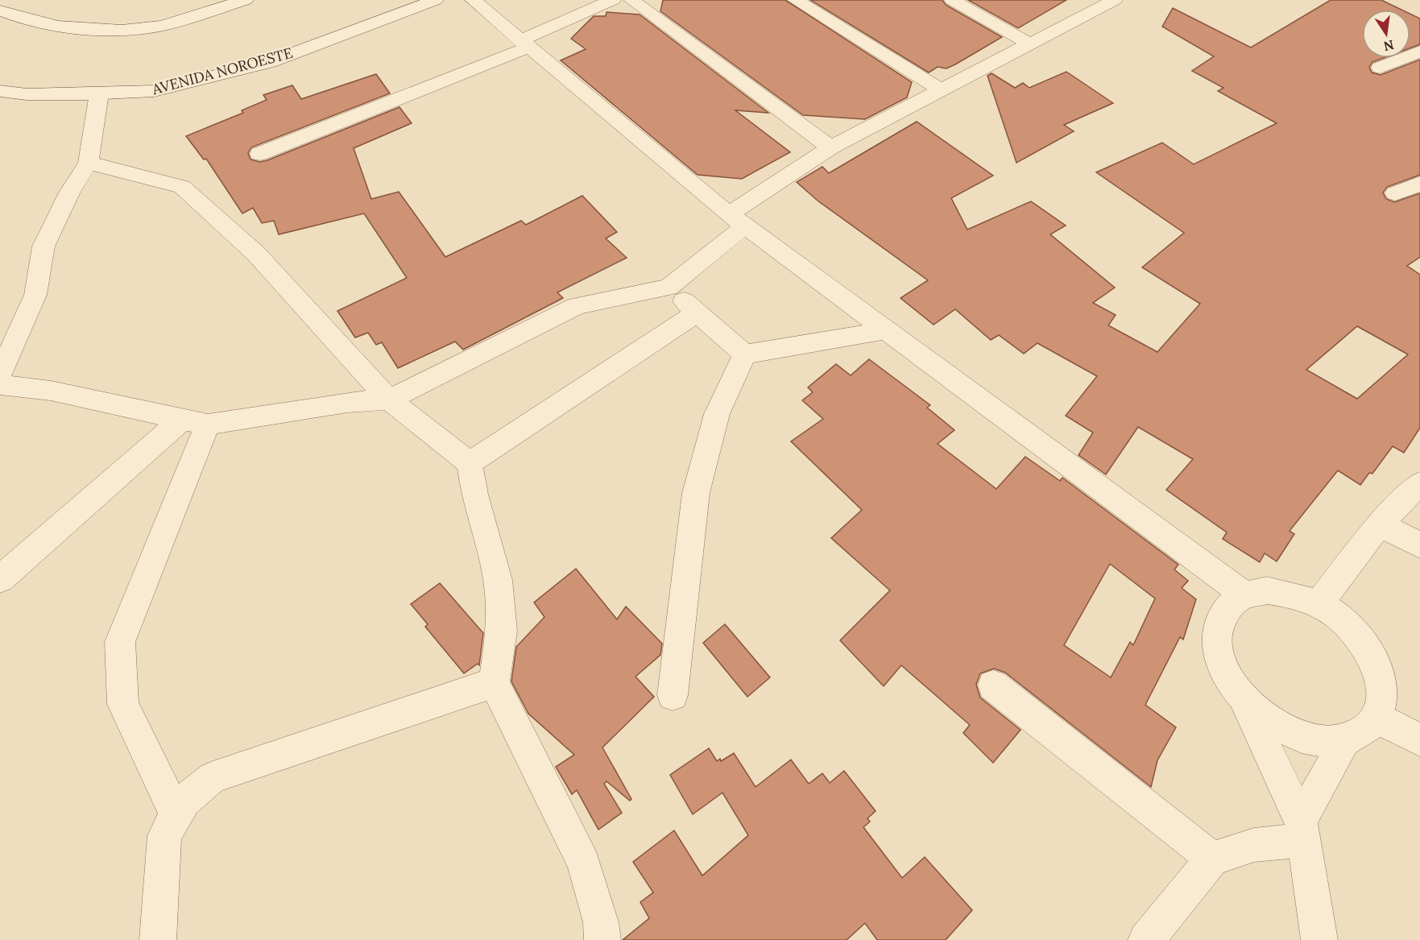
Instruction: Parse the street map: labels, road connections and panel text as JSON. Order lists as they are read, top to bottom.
{
  "streets": {
    "street": ["AVENIDA NOROESTE"]
  },
  "north": "bottom"
}
